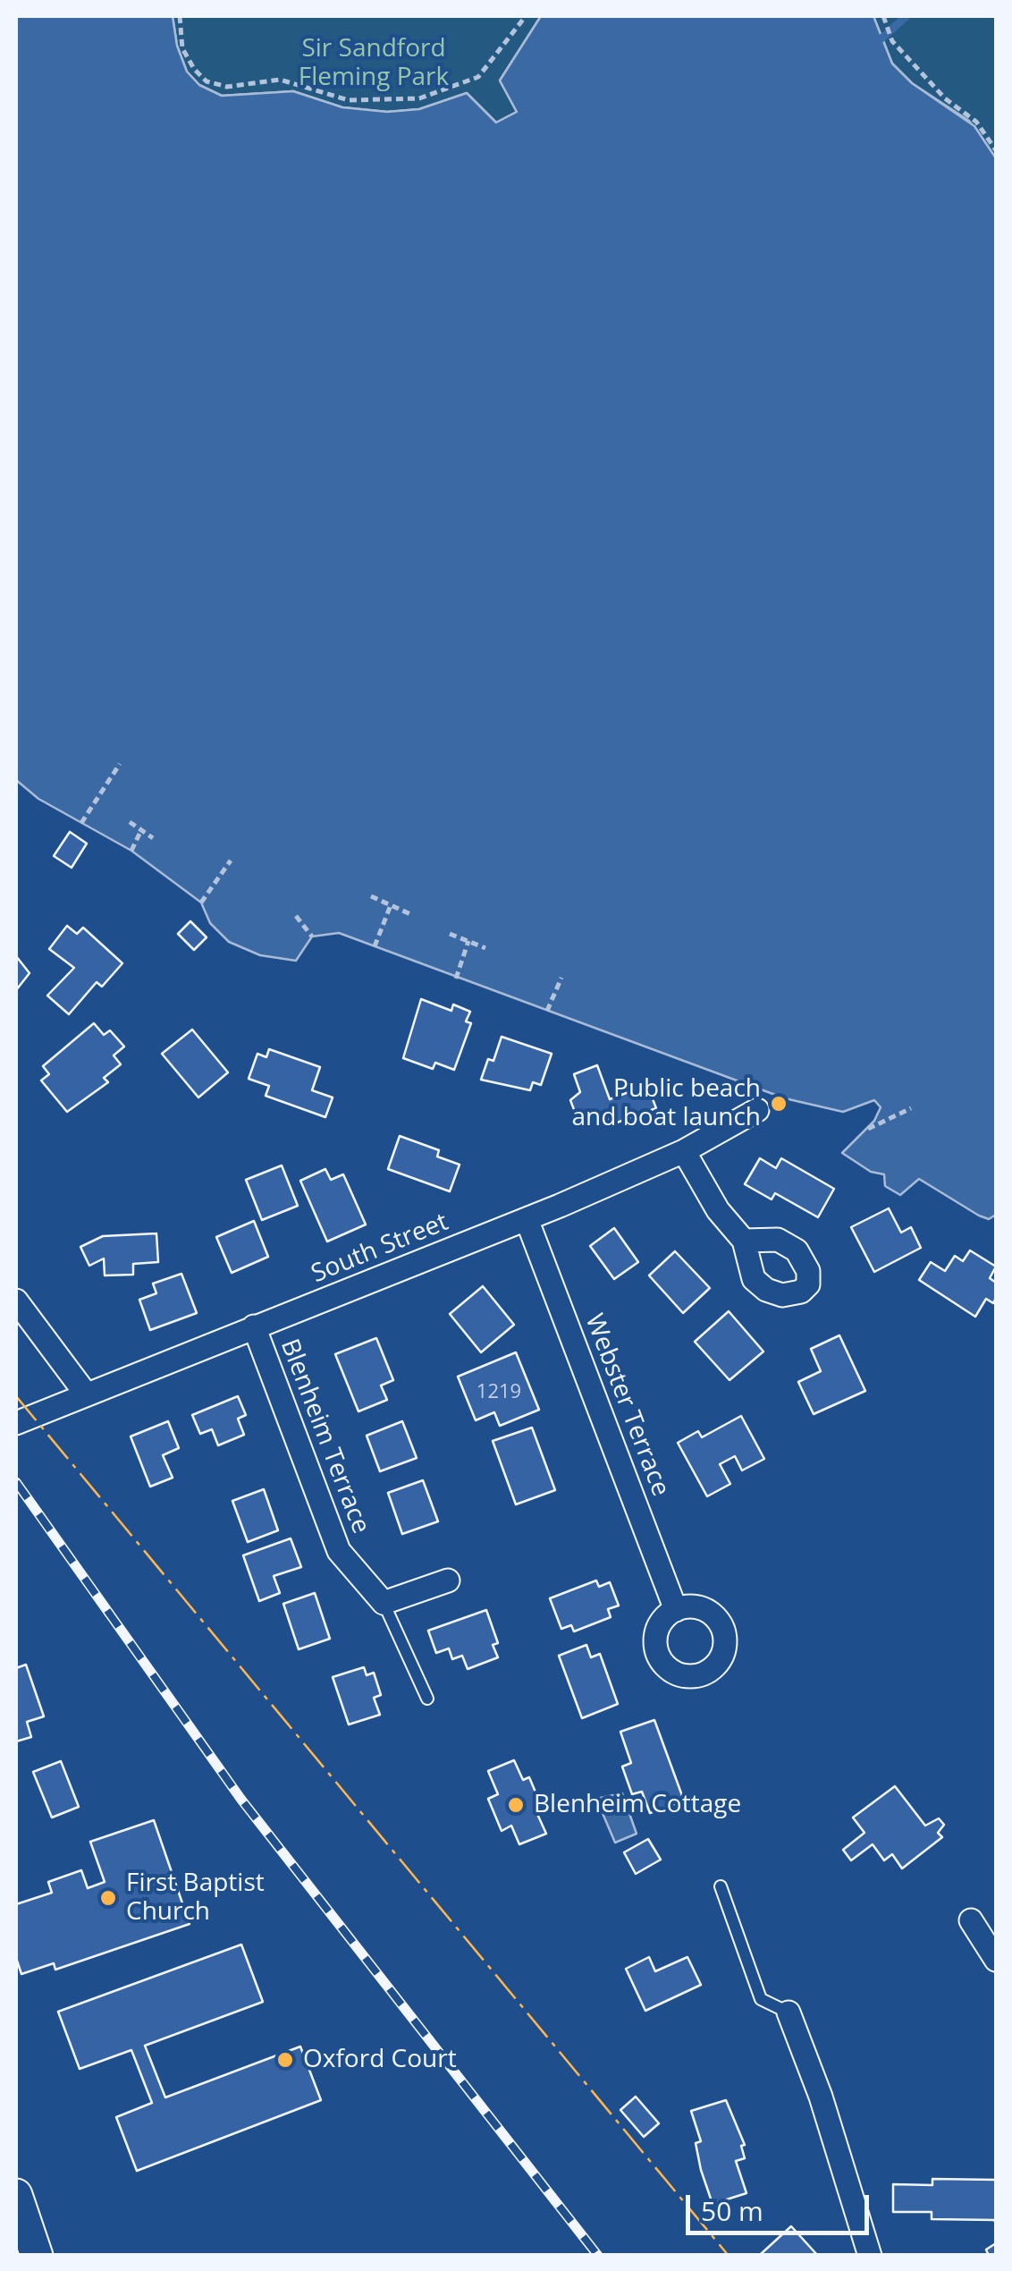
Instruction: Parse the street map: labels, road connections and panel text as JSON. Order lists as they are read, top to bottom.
{
  "streets": {
    "street": ["South Street", "Webster Terrace", "Blenheim Terrace"]
  },
  "crossings": [
    ["South Street", "Webster Terrace"],
    ["South Street", "Blenheim Terrace"]
  ],
  "parks": ["Sir Sandford Fleming Park"],
  "places": [
    "Public beach and boat launch",
    "Blenheim Cottage",
    "First Baptist Church",
    "Oxford Court"
  ],
  "house_numbers": ["1219"],
  "scale_bar": "50 m"
}
